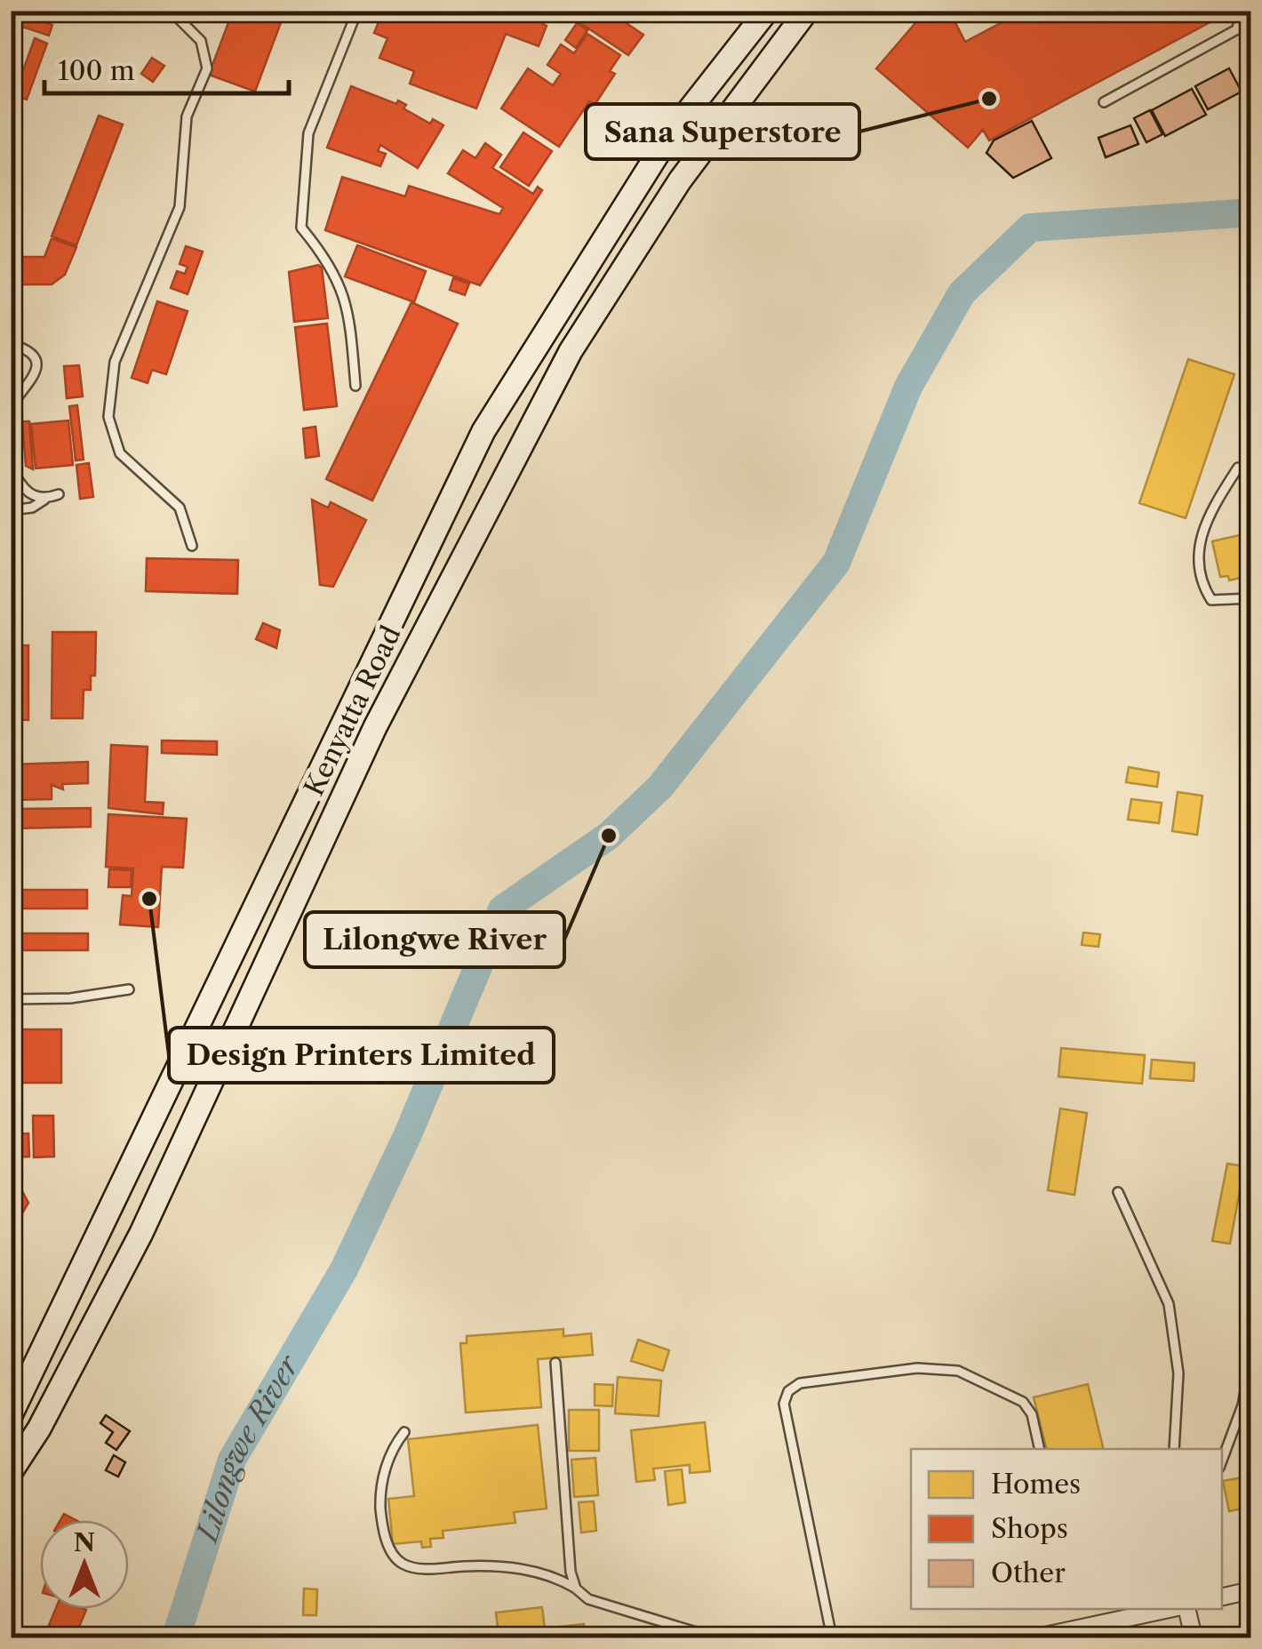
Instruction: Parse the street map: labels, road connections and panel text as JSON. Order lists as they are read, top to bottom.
{
  "streets": {
    "main road": ["Kenyatta Road"]
  },
  "water": ["Lilongwe River"],
  "places": ["Sana Superstore", "Lilongwe River", "Design Printers Limited"],
  "legend": ["Homes", "Shops", "Other"],
  "scale_bar": "100 m",
  "north": "top"
}
